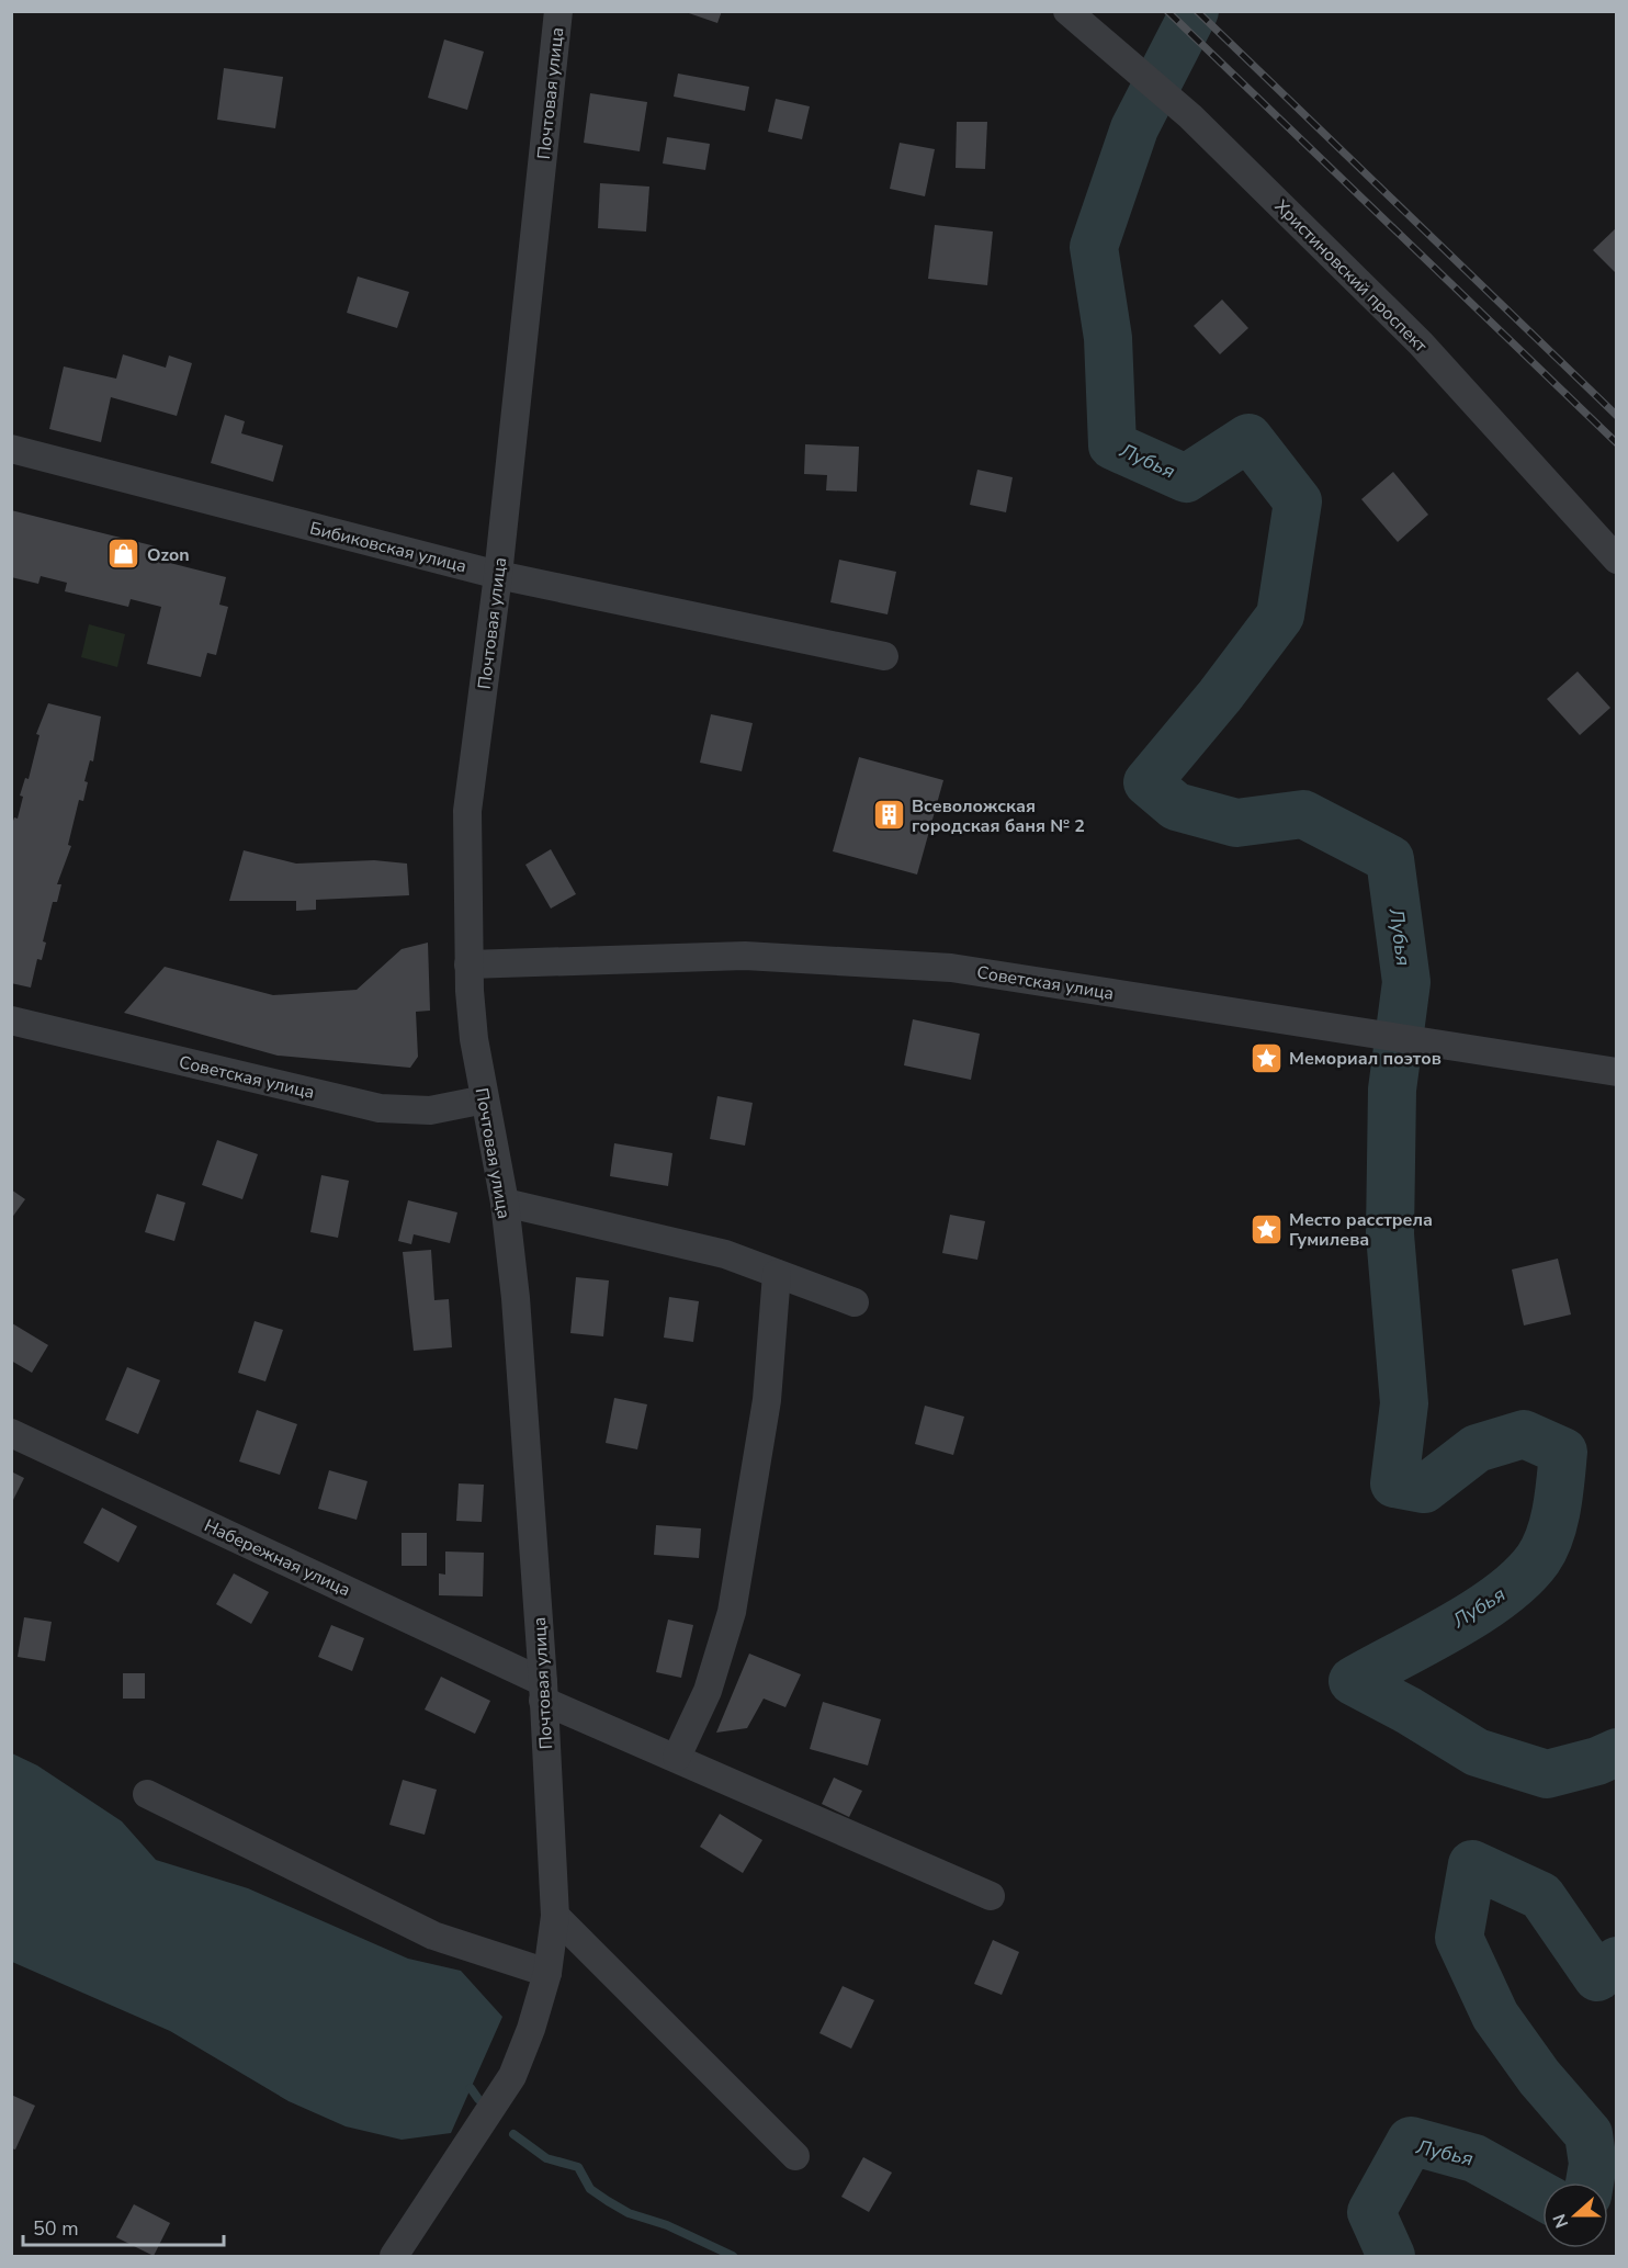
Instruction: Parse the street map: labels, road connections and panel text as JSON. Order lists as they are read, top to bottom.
{
  "streets": {
    "street": [
      "Почтовая улица",
      "Христиновский проспект",
      "Бибиковская улица",
      "Советская улица",
      "Набережная улица"
    ]
  },
  "crossings": [
    ["Почтовая улица", "Бибиковская улица"],
    ["Почтовая улица", "Советская улица"],
    ["Почтовая улица", "Набережная улица"]
  ],
  "water": ["Лубья"],
  "places": {
    "shop": ["Ozon"],
    "building": ["Всеволожская городская баня № 2"],
    "place": ["Мемориал поэтов", "Место расстрела Гумилева"]
  },
  "scale_bar": "50 m",
  "north": "left"
}
